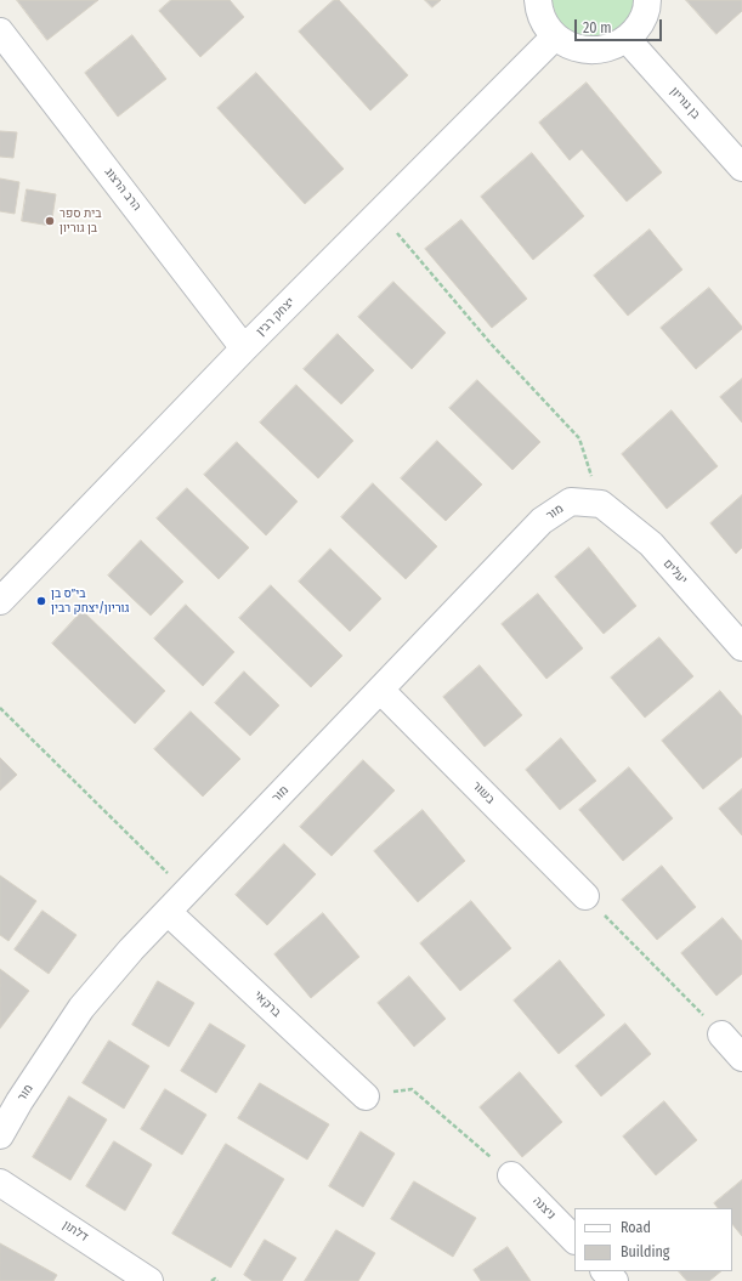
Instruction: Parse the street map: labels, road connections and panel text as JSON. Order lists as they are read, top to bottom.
{
  "streets": {
    "street": [
      "בן גוריון",
      "הרב הרצוג",
      "יצחק רבין",
      "מור",
      "יעלים",
      "בשור",
      "ברקאי",
      "ניצנה",
      "דלתון"
    ]
  },
  "crossings": [
    ["הרב הרצוג", "יצחק רבין"],
    ["מור", "יעלים"],
    ["מור", "בשור"],
    ["מור", "ברקאי"]
  ],
  "places": ["בית ספר בן גוריון", "בי״ס בן גוריון/יצחק רבין"],
  "legend": ["Road", "Building"],
  "scale_bar": "20 m"
}
